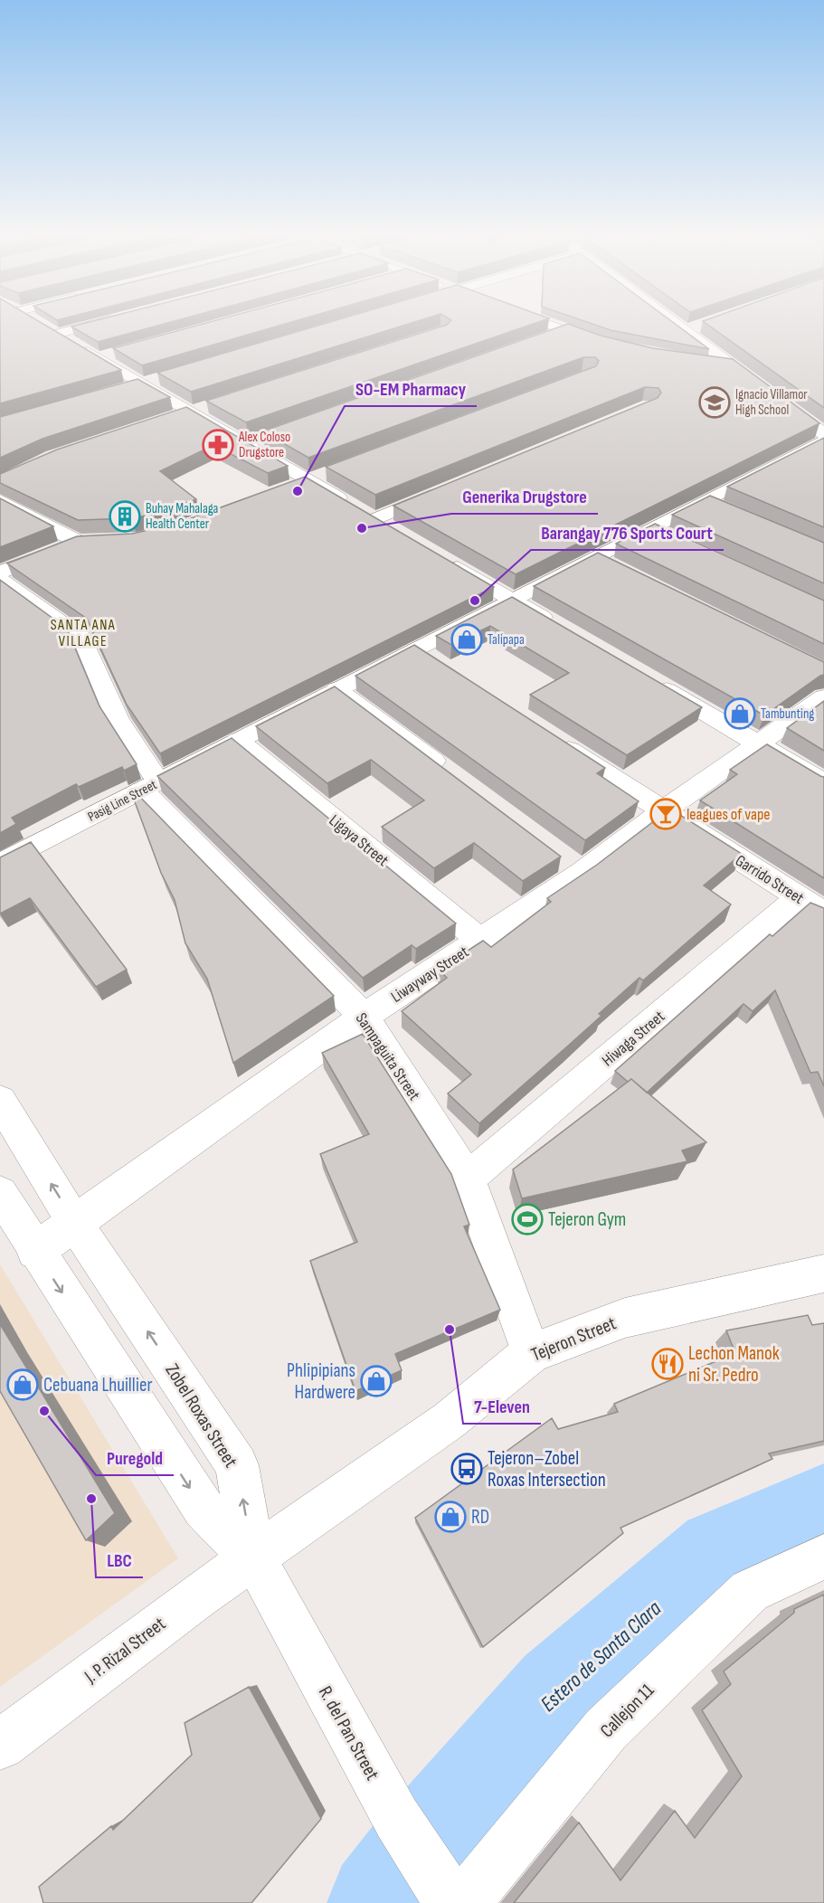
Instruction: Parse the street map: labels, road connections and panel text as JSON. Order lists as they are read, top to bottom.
{
  "streets": {
    "street": [
      "Pasig Line Street",
      "Ligaya Street",
      "Garrido Street",
      "Liwayway Street",
      "Hiwaga Street",
      "Sampaguita Street",
      "Tejeron Street",
      "Zobel Roxas Street",
      "J. P. Rizal Street",
      "Callejon 11",
      "R. del Pan Street"
    ]
  },
  "crossings": [
    ["Pasig Line Street", "Ligaya Street"],
    ["Pasig Line Street", "Sampaguita Street"],
    ["Ligaya Street", "Liwayway Street"],
    ["Garrido Street", "Liwayway Street"],
    ["Garrido Street", "Hiwaga Street"],
    ["Liwayway Street", "Sampaguita Street"],
    ["Liwayway Street", "Zobel Roxas Street"],
    ["Hiwaga Street", "Sampaguita Street"],
    ["Sampaguita Street", "Tejeron Street"],
    ["Tejeron Street", "Zobel Roxas Street"],
    ["Tejeron Street", "J. P. Rizal Street"],
    ["Tejeron Street", "R. del Pan Street"],
    ["Zobel Roxas Street", "J. P. Rizal Street"],
    ["Zobel Roxas Street", "R. del Pan Street"],
    ["J. P. Rizal Street", "R. del Pan Street"]
  ],
  "districts": ["SANTA ANA VILLAGE"],
  "water": ["Estero de Santa Clara"],
  "places": {
    "school or university": ["Ignacio Villamor High School"],
    "pharmacy": ["Alex Coloso Drugstore"],
    "other": [
      "SO-EM Pharmacy",
      "Generika Drugstore",
      "Barangay 776 Sports Court",
      "7-Eleven",
      "Puregold",
      "LBC"
    ],
    "building": ["Buhay Mahalaga Health Center"],
    "shop": [
      "Talipapa",
      "Tambunting",
      "Phlipipians Hardwere",
      "Cebuana Lhuillier",
      "RD"
    ],
    "bar": ["leagues of vape"],
    "sports": ["Tejeron Gym"],
    "restaurant": ["Lechon Manok ni Sr. Pedro"],
    "bus stop": ["Tejeron–Zobel Roxas Intersection"]
  }
}
